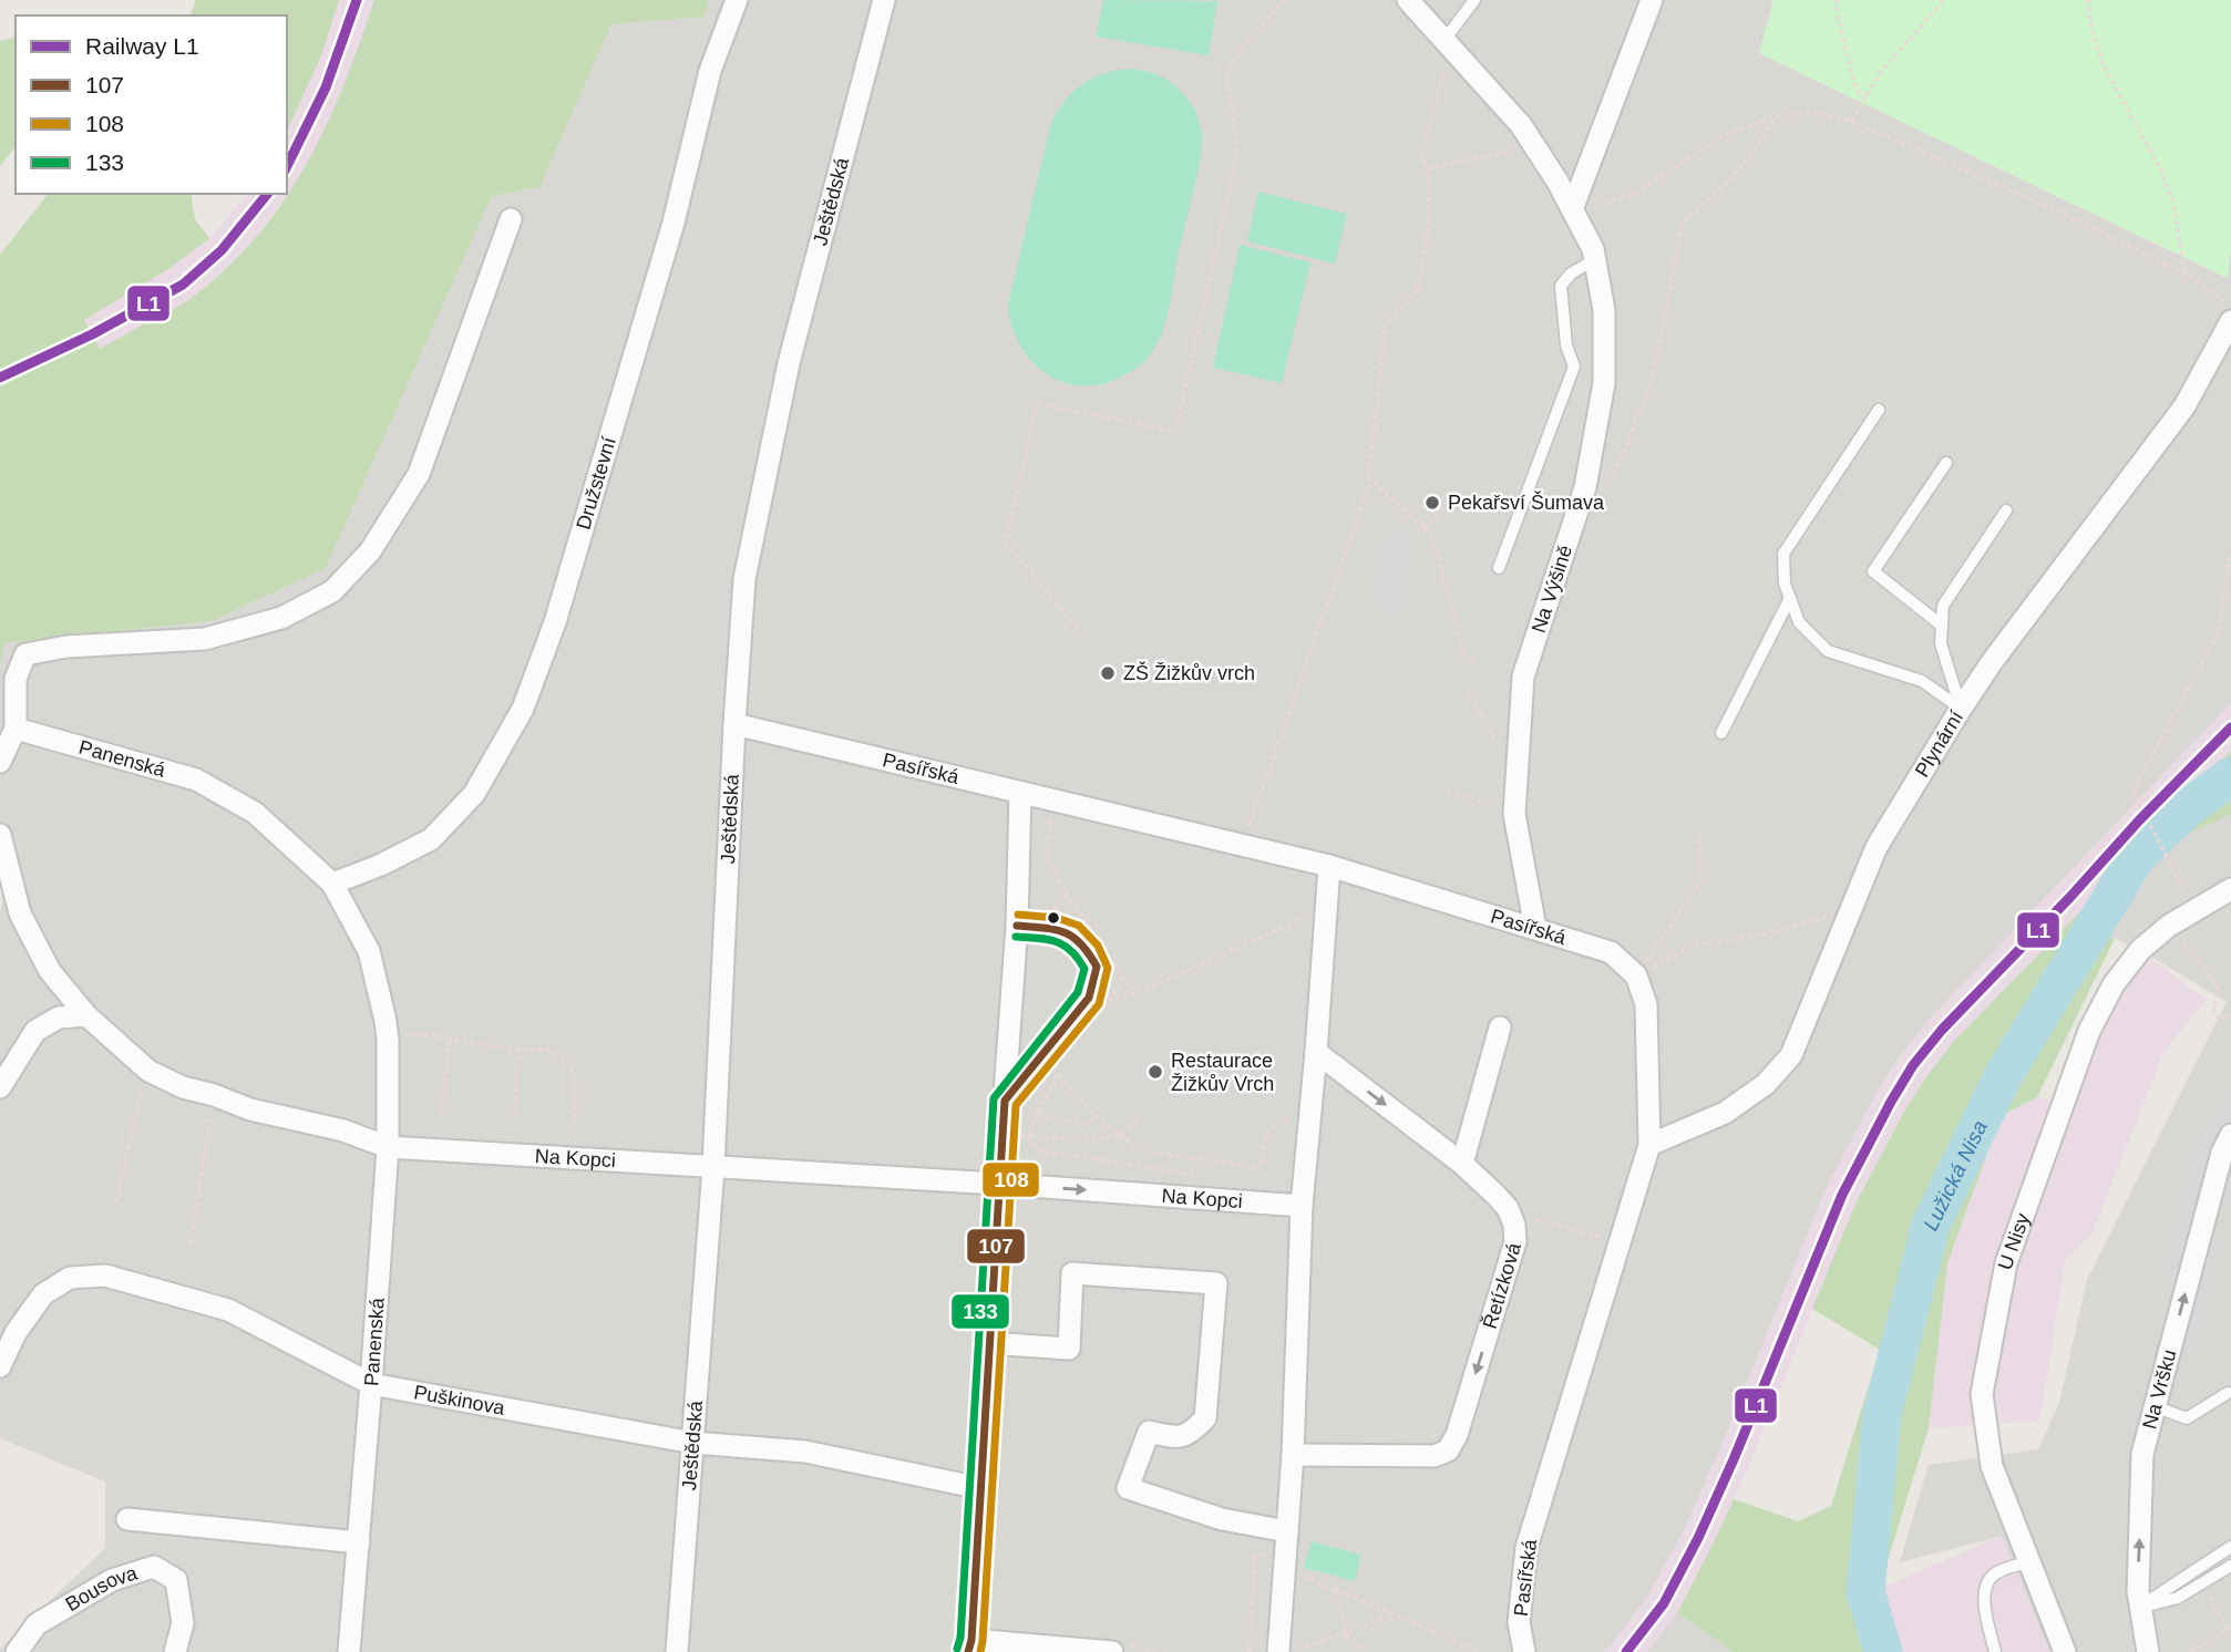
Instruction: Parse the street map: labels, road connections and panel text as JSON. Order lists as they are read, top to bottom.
{
  "streets": {
    "street": [
      "Ještědská",
      "Družstevní",
      "Na Výšině",
      "Plynární",
      "Panenská",
      "Pasířská",
      "Na Kopci",
      "U Nisy",
      "Řetízková",
      "Na Vršku",
      "Puškinova",
      "Bousova"
    ]
  },
  "crossings": [
    ["Ještědská", "Pasířská"],
    ["Ještědská", "Na Kopci"],
    ["Ještědská", "Puškinova"],
    ["Družstevní", "Panenská"],
    ["Na Výšině", "Pasířská"],
    ["Plynární", "Pasířská"],
    ["Panenská", "Na Kopci"],
    ["Panenská", "Puškinova"]
  ],
  "one_way": ["Na Vršku"],
  "water": ["Lužická Nisa"],
  "places": ["Pekařsví Šumava", "ZŠ Žižkův vrch", "Restaurace Žižkův Vrch"],
  "lines": [
    "rail line L1",
    "transit line 108",
    "transit line 107",
    "transit line 133"
  ],
  "legend": [
    "Railway L1",
    "107",
    "108",
    "133"
  ]
}
